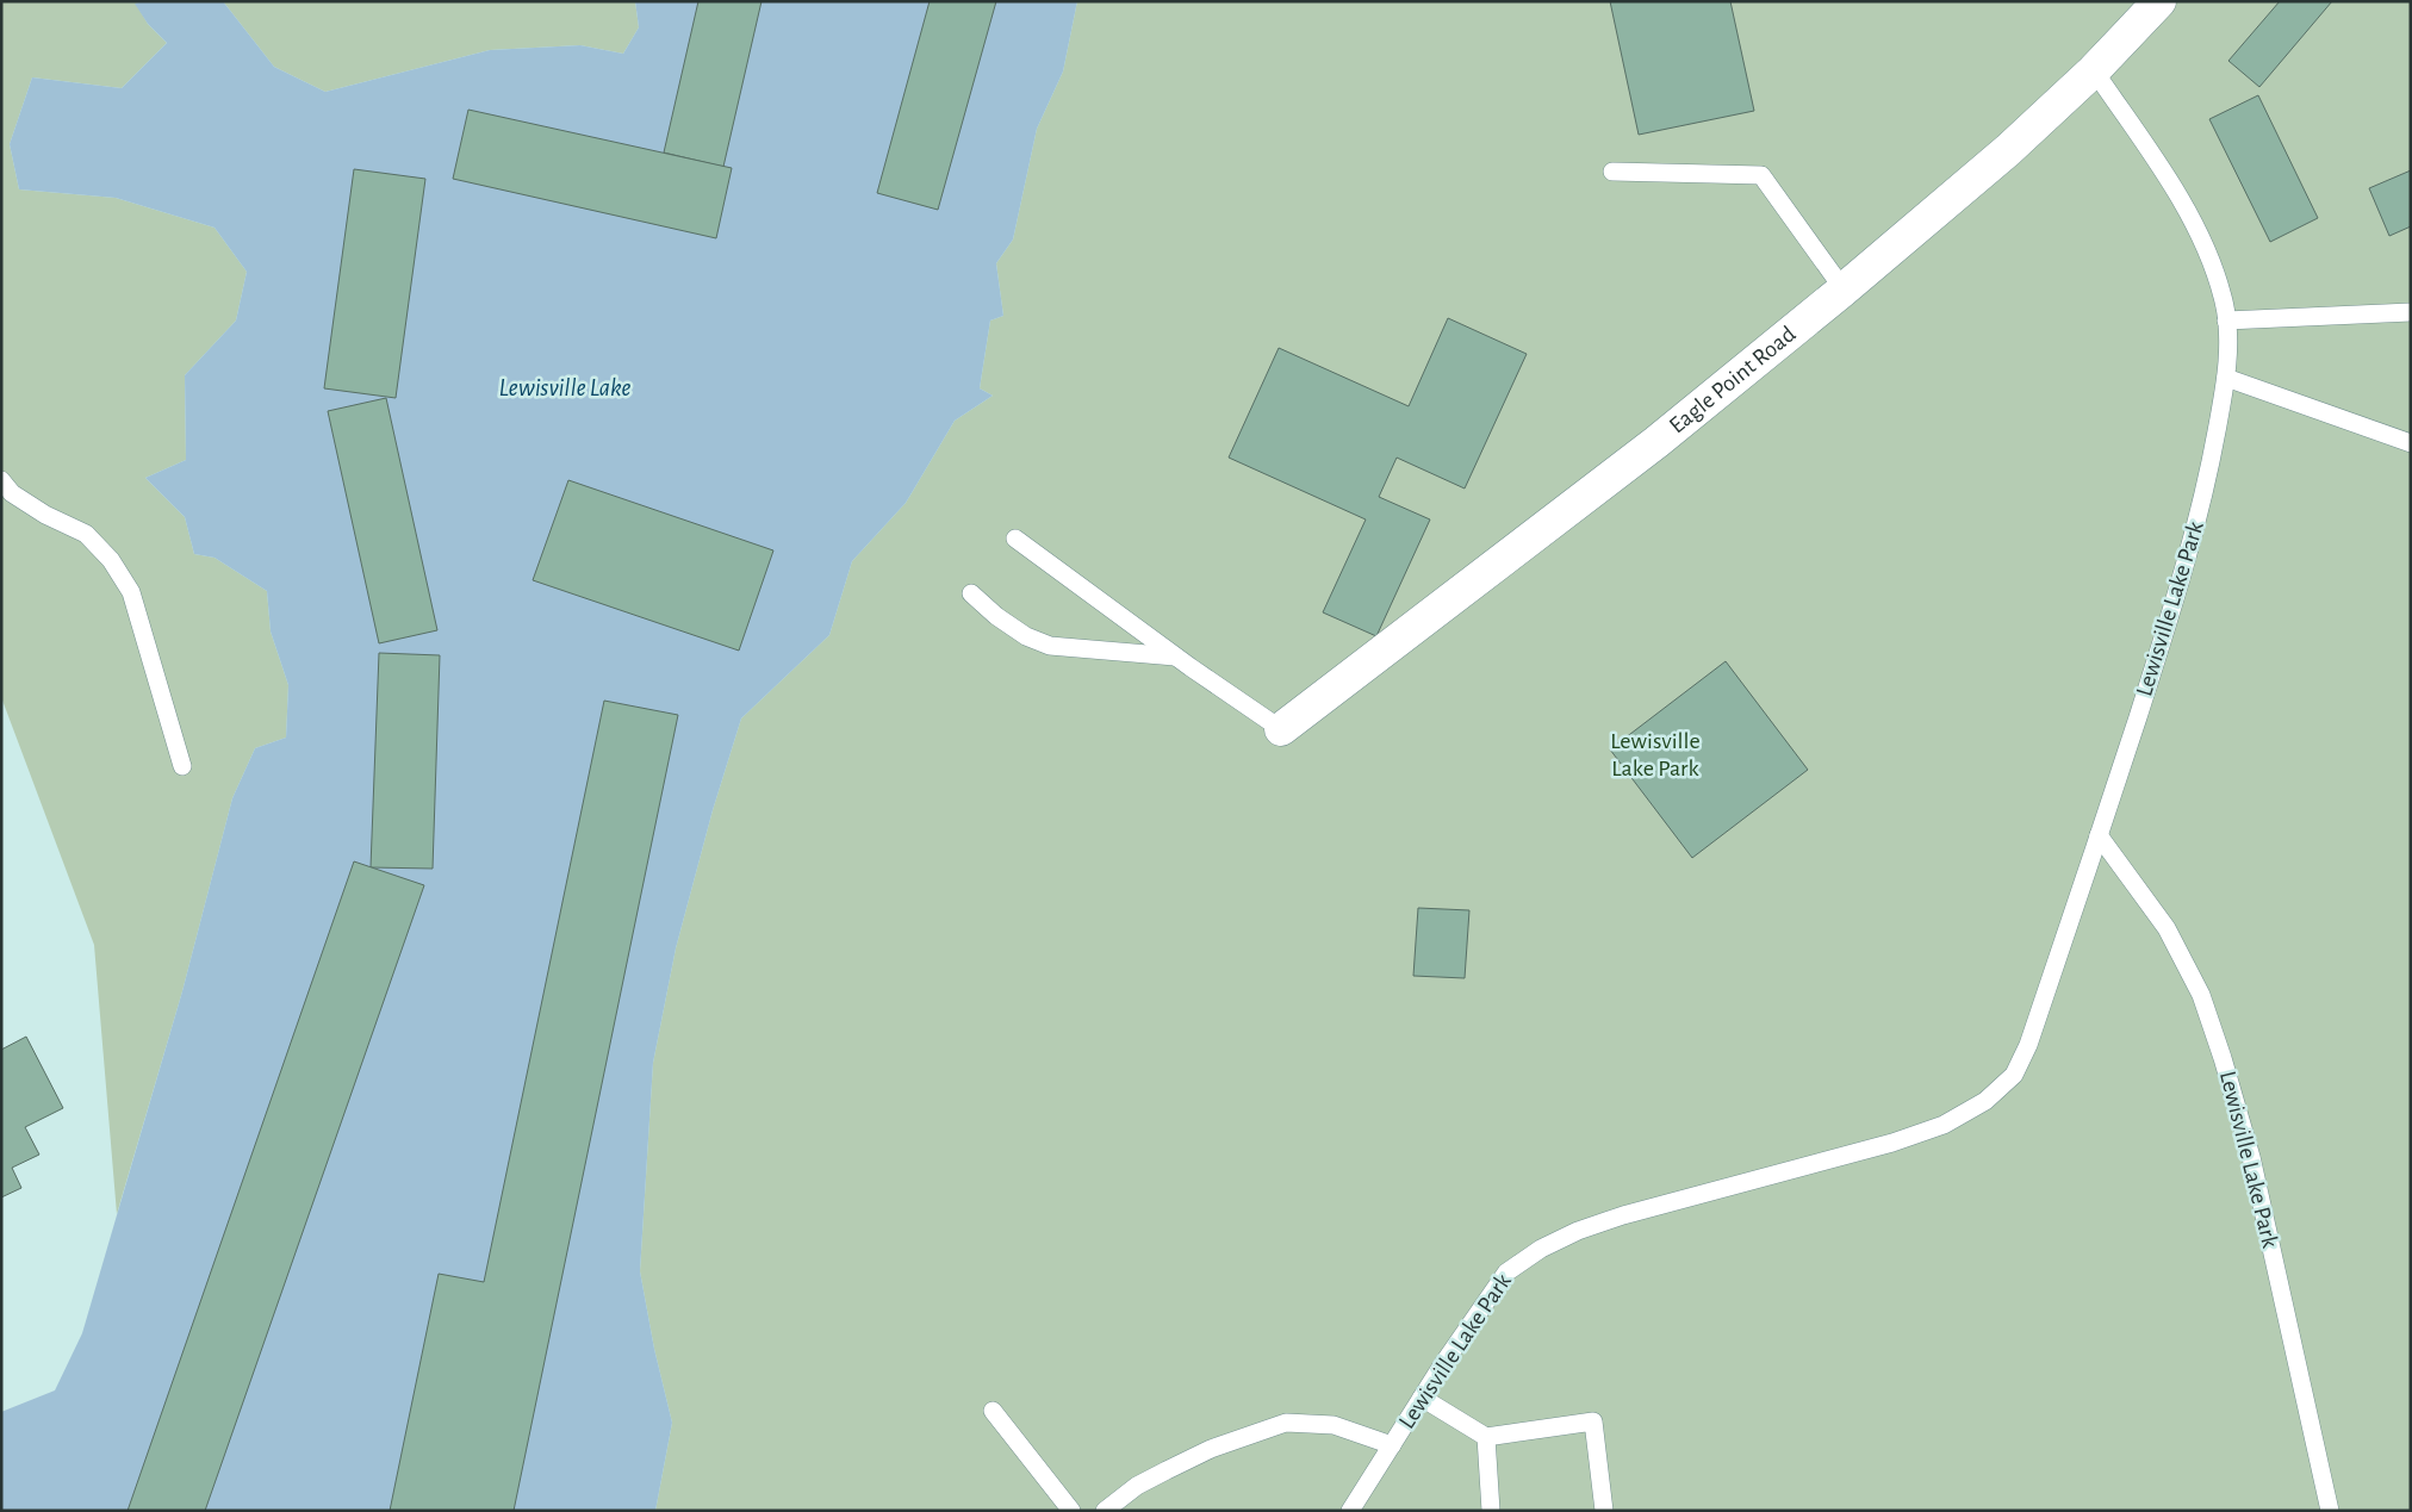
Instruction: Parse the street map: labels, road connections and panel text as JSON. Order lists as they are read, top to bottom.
{
  "streets": {
    "street": ["Eagle Point Road"],
    "lane": ["Lewisville Lake Park"]
  },
  "crossings": [
    ["Eagle Point Road", "Lewisville Lake Park"]
  ],
  "water": ["Lewisville Lake"],
  "parks": ["Lewisville Lake Park"]
}
